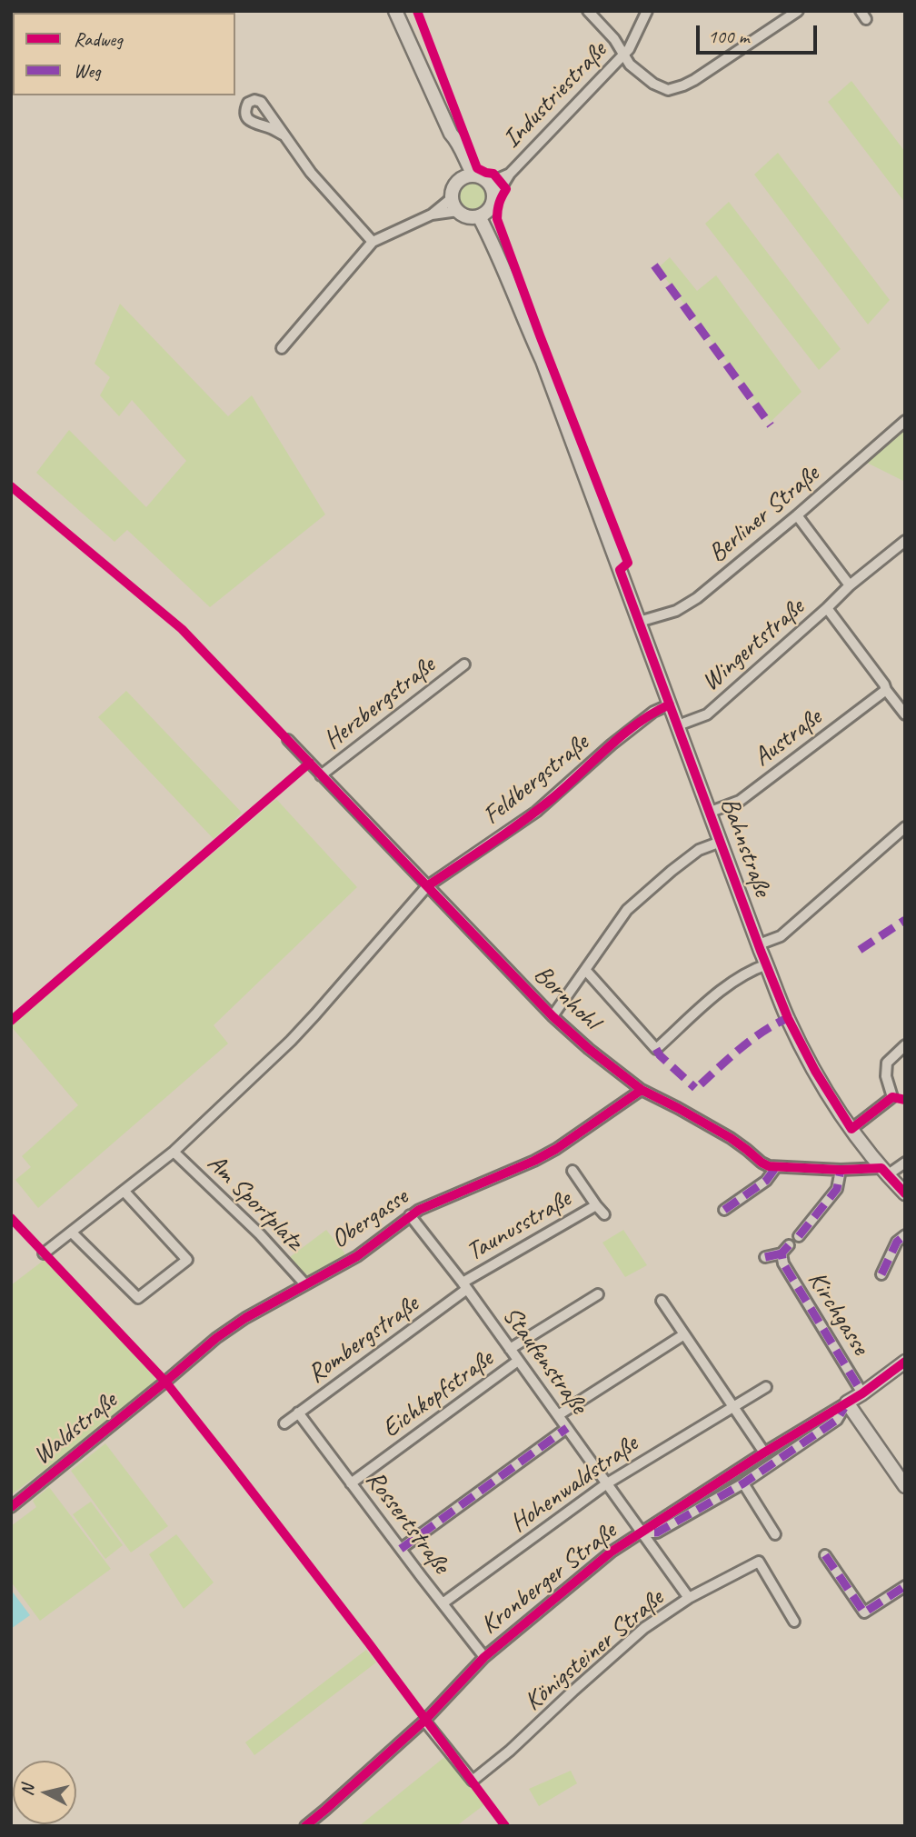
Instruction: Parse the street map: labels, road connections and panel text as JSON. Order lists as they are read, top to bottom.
{
  "streets": {
    "main road": ["Bahnstraße"],
    "street": [
      "Industriestraße",
      "Berliner Straße",
      "Wingertstraße",
      "Herzbergstraße",
      "Austraße",
      "Feldbergstraße",
      "Bornhohl",
      "Am Sportplatz",
      "Obergasse",
      "Taunusstraße",
      "Kirchgasse",
      "Rombergstraße",
      "Staufenstraße",
      "Eichkopfstraße",
      "Waldstraße",
      "Hohenwaldstraße",
      "Rossertstraße",
      "Kronberger Straße",
      "Königsteiner Straße"
    ]
  },
  "crossings": [
    ["Industriestraße", "Bahnstraße"],
    ["Berliner Straße", "Bahnstraße"],
    ["Wingertstraße", "Bahnstraße"],
    ["Herzbergstraße", "Bornhohl"],
    ["Austraße", "Bahnstraße"],
    ["Feldbergstraße", "Bahnstraße"],
    ["Feldbergstraße", "Bornhohl"],
    ["Feldbergstraße", "Am Sportplatz"],
    ["Bahnstraße", "Bornhohl"],
    ["Bornhohl", "Obergasse"],
    ["Am Sportplatz", "Obergasse"],
    ["Obergasse", "Staufenstraße"],
    ["Obergasse", "Waldstraße"],
    ["Taunusstraße", "Rombergstraße"],
    ["Taunusstraße", "Staufenstraße"],
    ["Rombergstraße", "Staufenstraße"],
    ["Rombergstraße", "Rossertstraße"],
    ["Staufenstraße", "Eichkopfstraße"],
    ["Staufenstraße", "Hohenwaldstraße"],
    ["Staufenstraße", "Kronberger Straße"],
    ["Eichkopfstraße", "Rossertstraße"],
    ["Hohenwaldstraße", "Rossertstraße"],
    ["Rossertstraße", "Kronberger Straße"],
    ["Kronberger Straße", "Königsteiner Straße"]
  ],
  "legend": ["Radweg", "Weg"],
  "scale_bar": "100 m",
  "north": "left"
}
